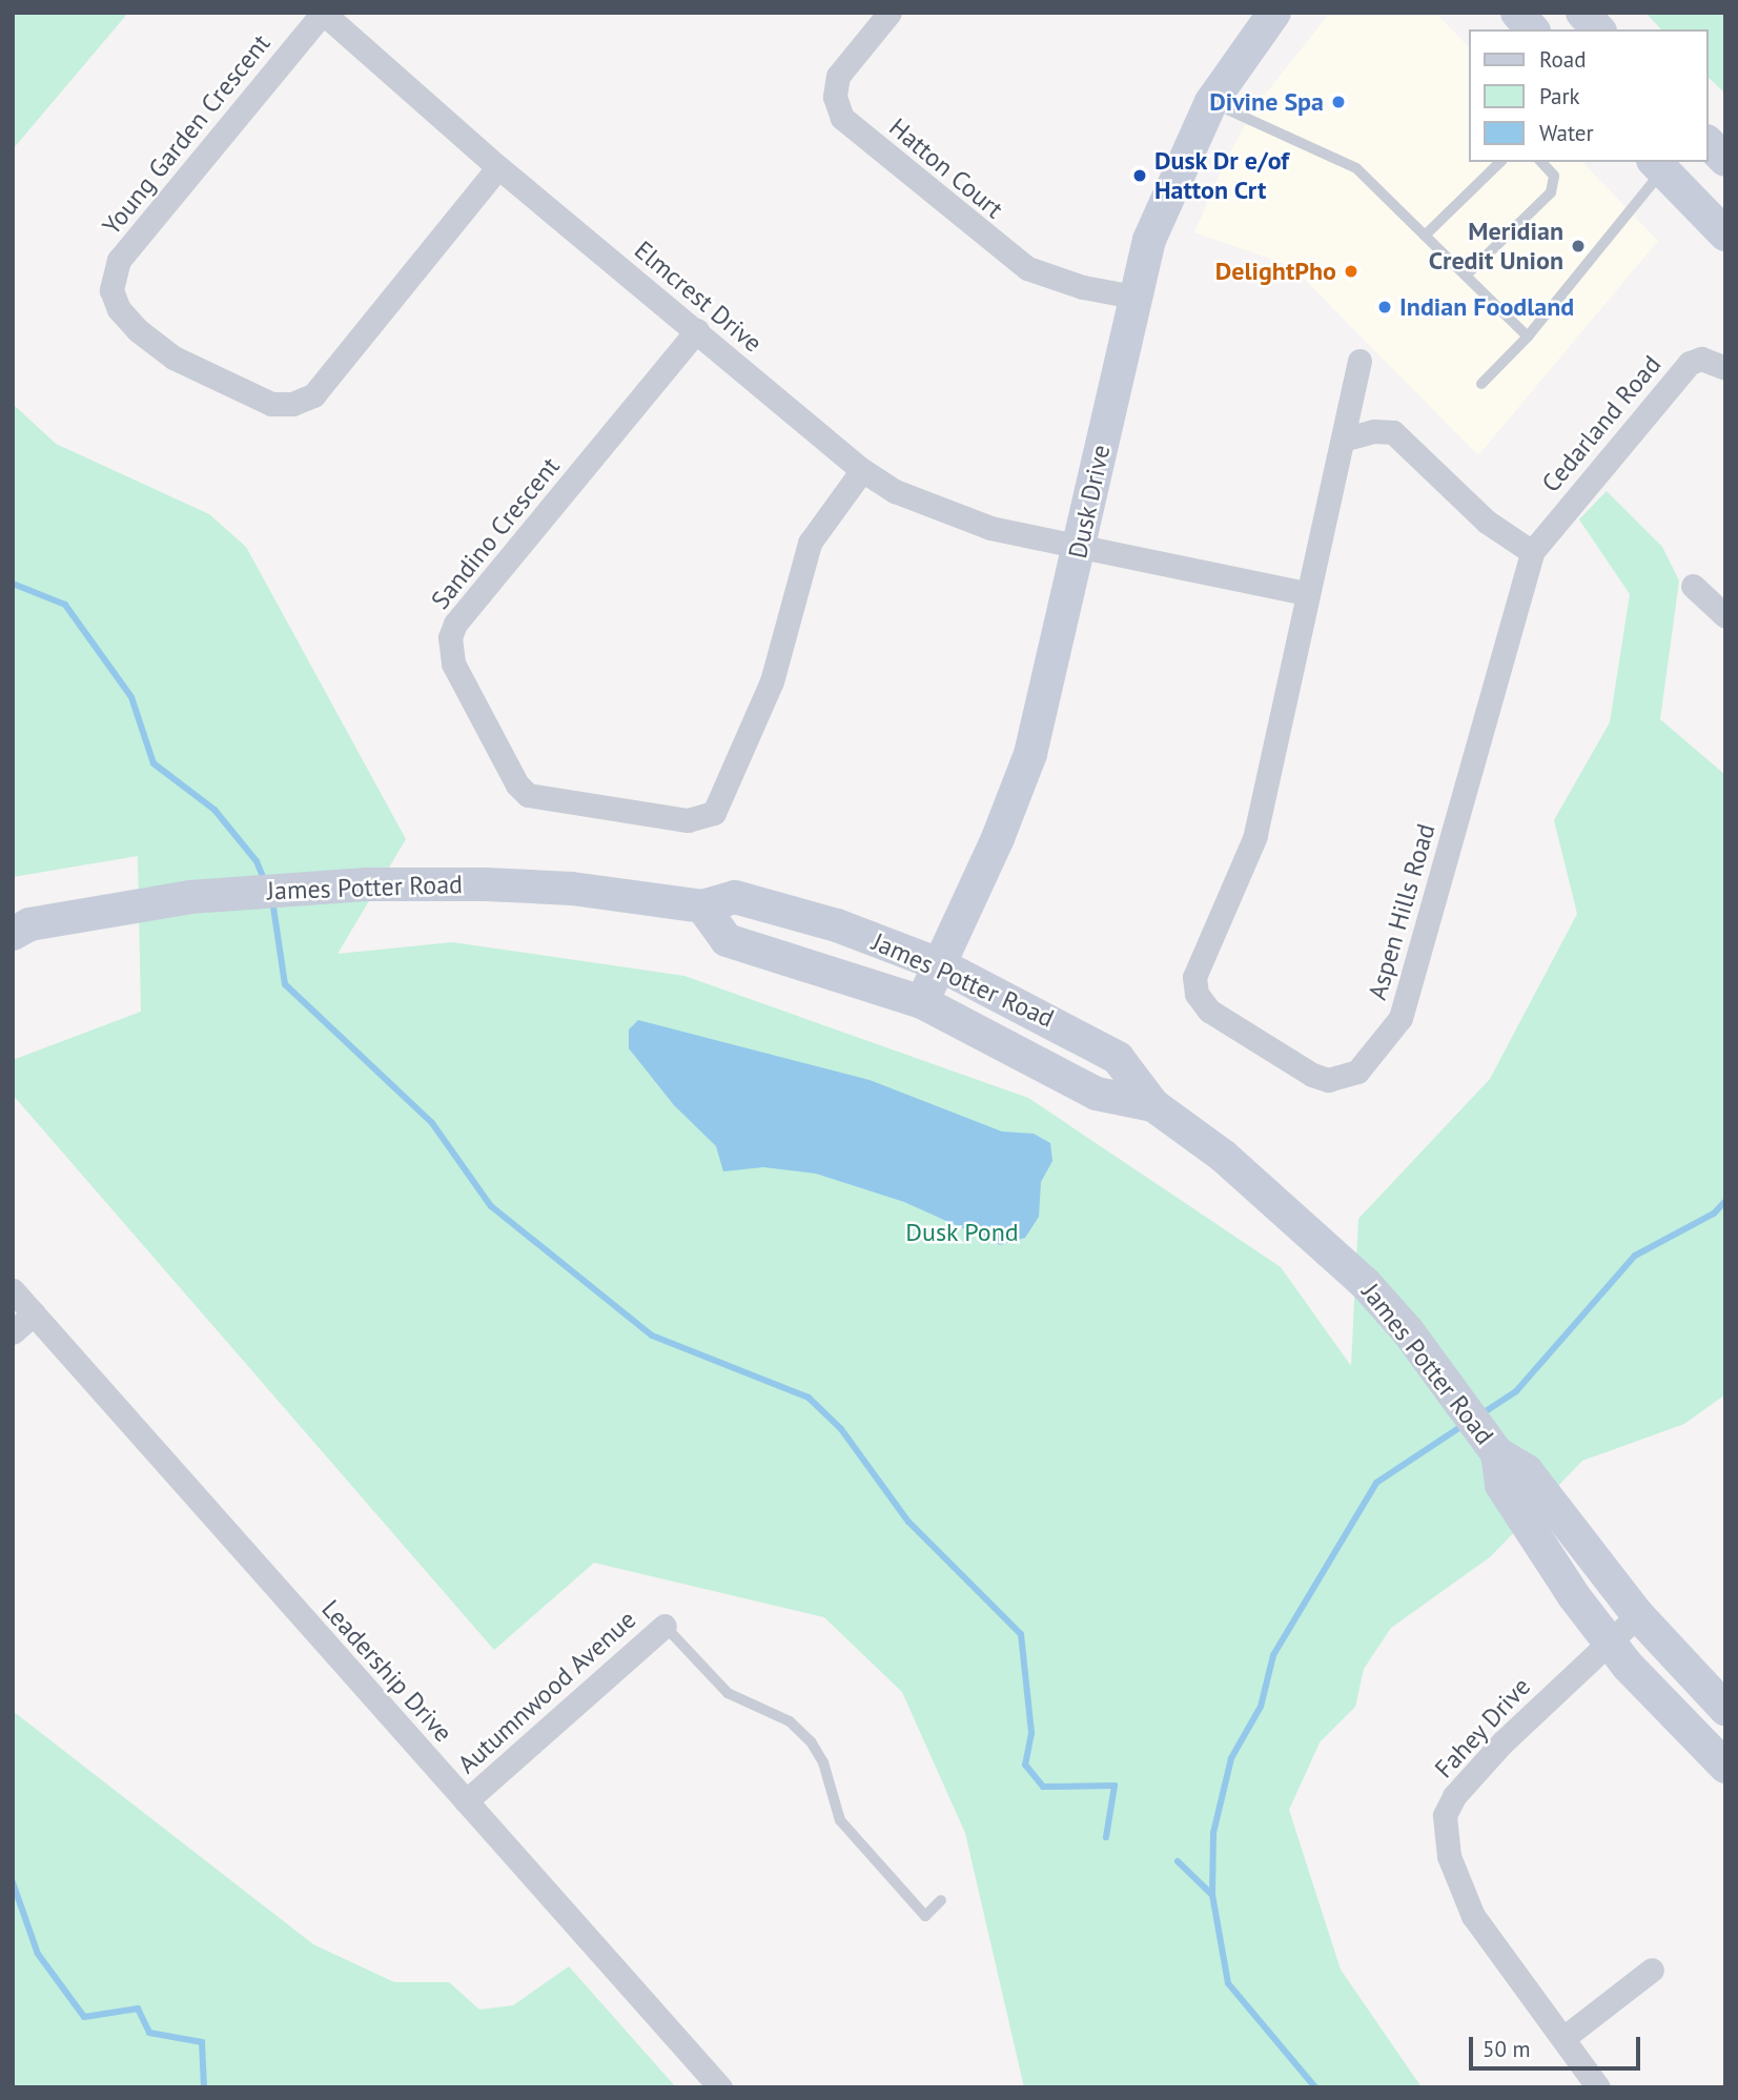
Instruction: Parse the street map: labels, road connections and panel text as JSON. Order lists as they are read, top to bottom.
{
  "streets": {
    "main road": ["Dusk Drive", "James Potter Road"],
    "street": [
      "Young Garden Crescent",
      "Hatton Court",
      "Elmcrest Drive",
      "Cedarland Road",
      "Sandino Crescent",
      "Aspen Hills Road",
      "Leadership Drive",
      "Autumnwood Avenue",
      "Fahey Drive"
    ]
  },
  "crossings": [
    ["Young Garden Crescent", "Elmcrest Drive"],
    ["Hatton Court", "Dusk Drive"],
    ["Elmcrest Drive", "Dusk Drive"],
    ["Elmcrest Drive", "Sandino Crescent"],
    ["Elmcrest Drive", "Aspen Hills Road"],
    ["Cedarland Road", "Aspen Hills Road"],
    ["Dusk Drive", "James Potter Road"],
    ["James Potter Road", "Fahey Drive"],
    ["Leadership Drive", "Autumnwood Avenue"]
  ],
  "parks": ["Dusk Pond"],
  "places": [
    "Divine Spa",
    "Dusk Dr e/of Hatton Crt",
    "Meridian Credit Union",
    "DelightPho",
    "Indian Foodland"
  ],
  "legend": ["Road", "Park", "Water"],
  "scale_bar": "50 m"
}
